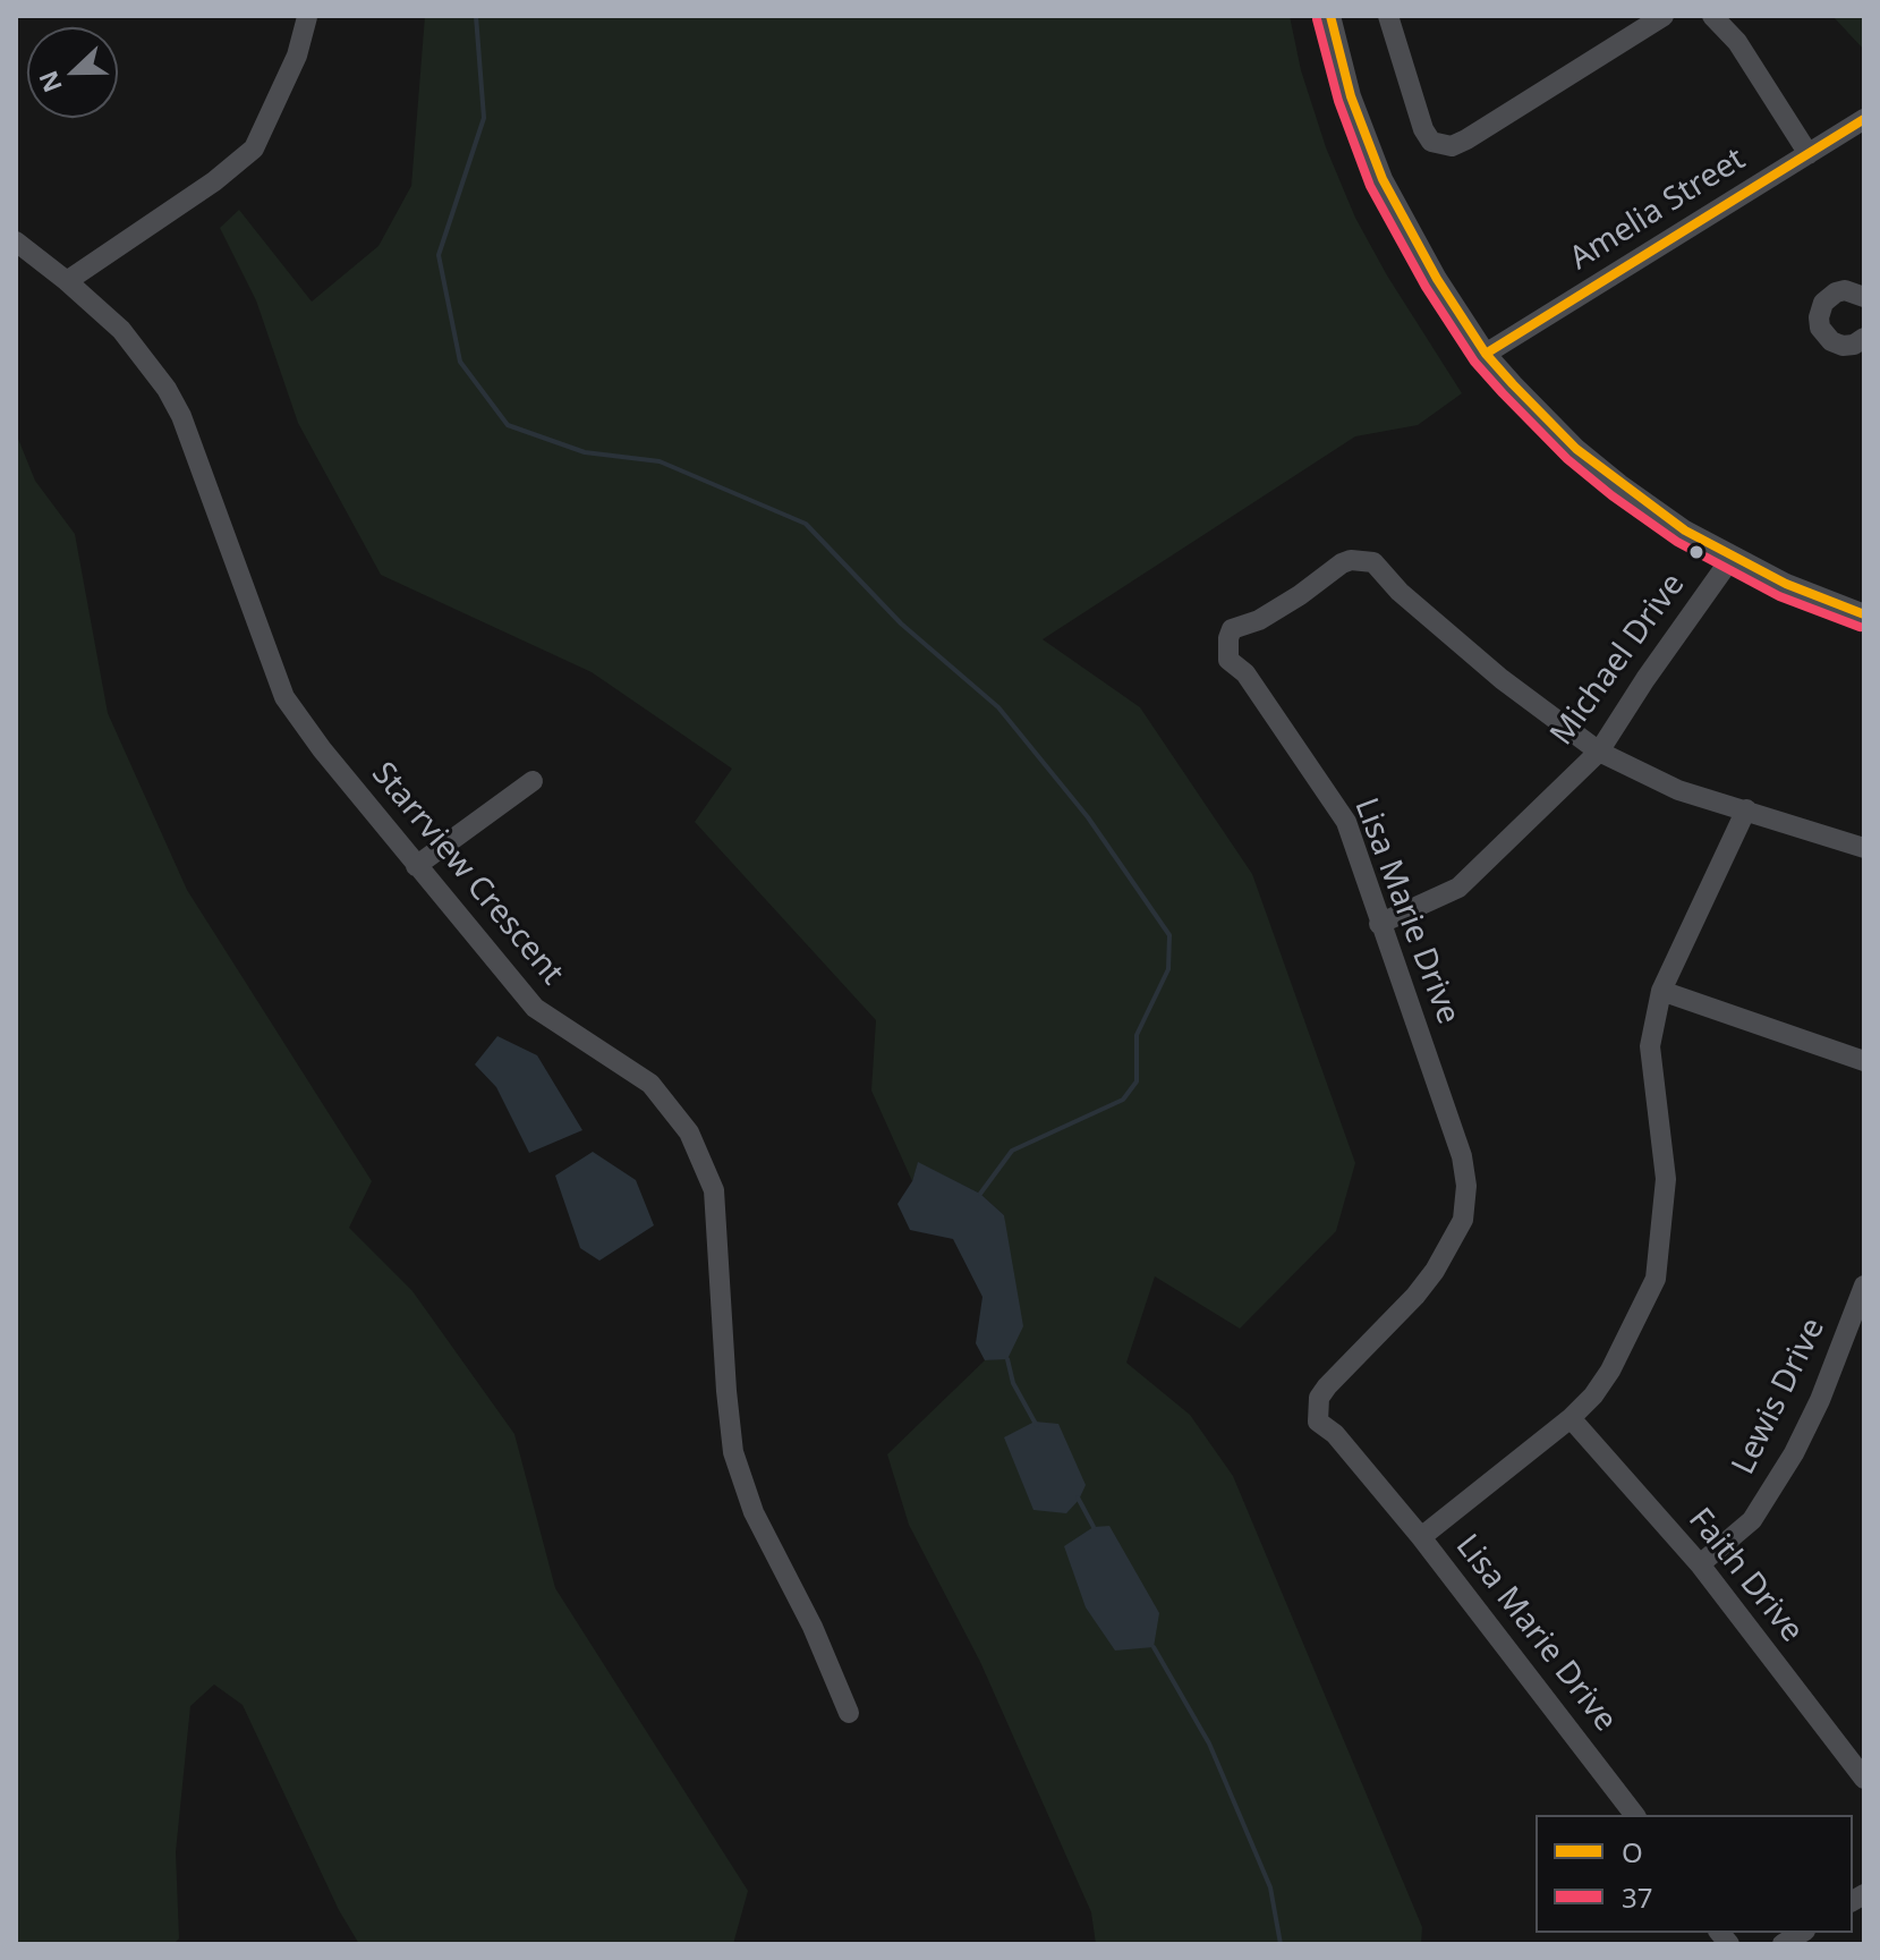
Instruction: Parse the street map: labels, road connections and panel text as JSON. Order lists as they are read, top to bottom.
{
  "streets": {
    "street": [
      "Amelia Street",
      "Michael Drive",
      "Starrview Crescent",
      "Lisa Marie Drive",
      "Lewis Drive",
      "Faith Drive"
    ]
  },
  "crossings": [
    ["Michael Drive", "Lisa Marie Drive"],
    ["Lewis Drive", "Faith Drive"]
  ],
  "lines": ["transit line O", "transit line 37"],
  "legend": ["O", "37"],
  "north": "left"
}
